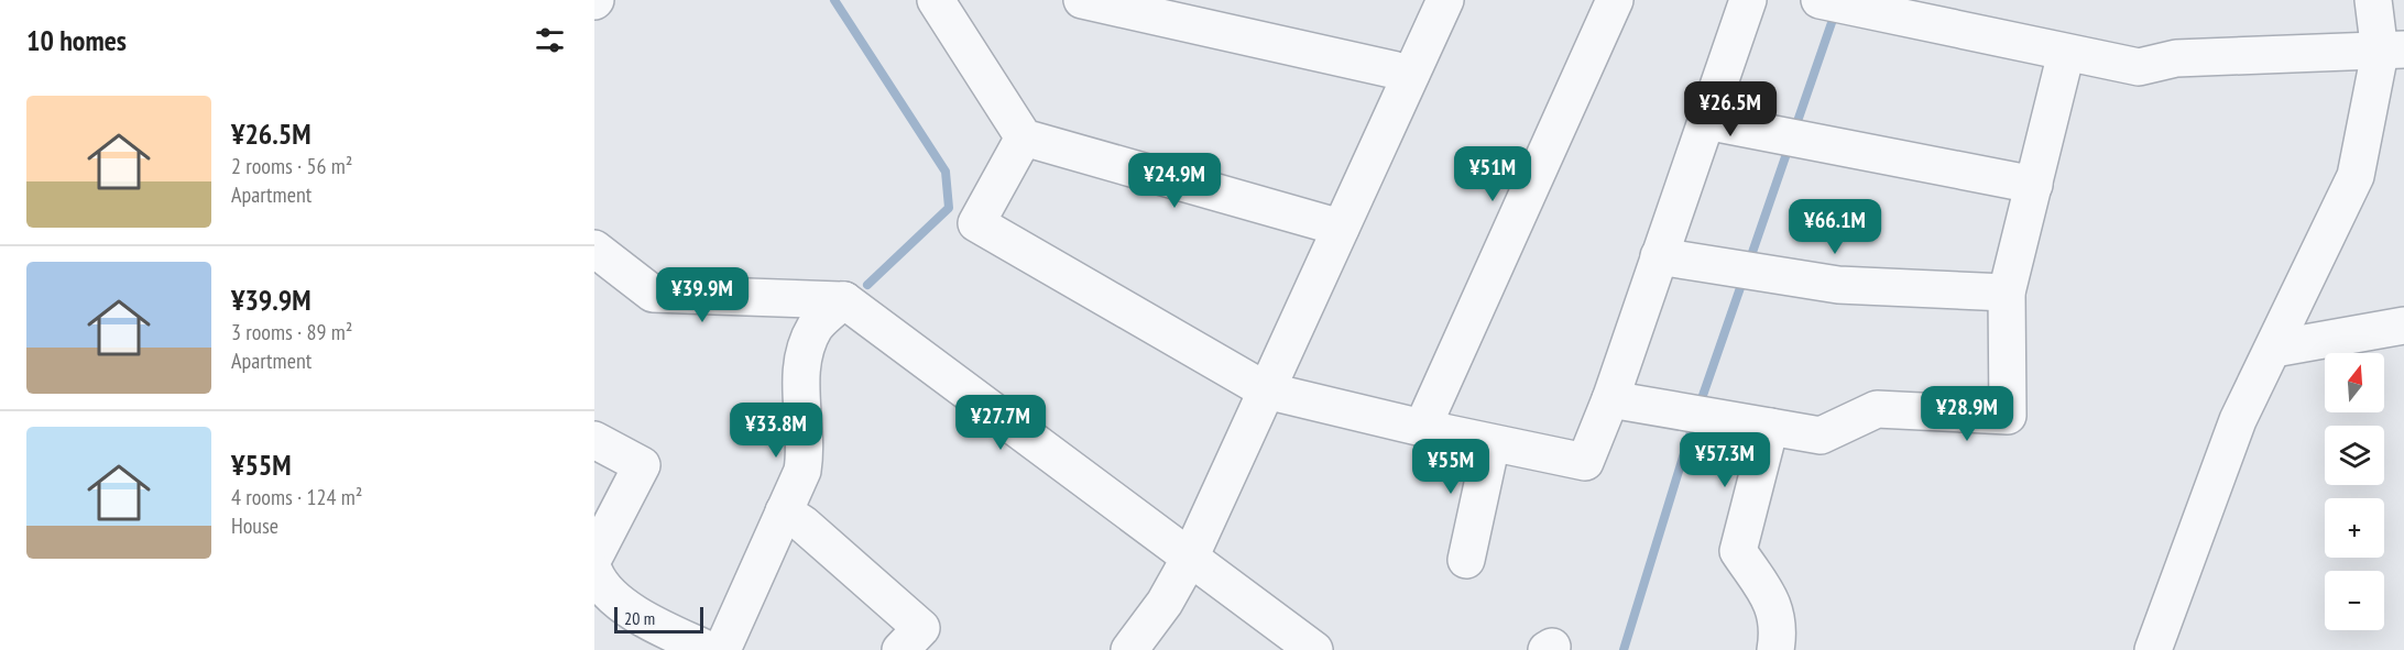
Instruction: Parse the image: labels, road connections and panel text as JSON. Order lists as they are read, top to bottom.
{
  "scale_bar": "20 m",
  "north": "top",
  "page": {
    "heading": "10 homes",
    "list": [
      {
        "name": "¥26.5M",
        "note": "2 rooms · 56 m² · Apartment"
      },
      {
        "name": "¥39.9M",
        "note": "3 rooms · 89 m² · Apartment"
      },
      {
        "name": "¥55M",
        "note": "4 rooms · 124 m² · House"
      }
    ],
    "price": [
      "¥26.5M",
      "¥51M",
      "¥24.9M",
      "¥66.1M",
      "¥39.9M",
      "¥28.9M",
      "¥27.7M",
      "¥33.8M",
      "¥57.3M",
      "¥55M"
    ],
    "map_buttons": ["+", "−"],
    "scale": "20 m"
  }
}
